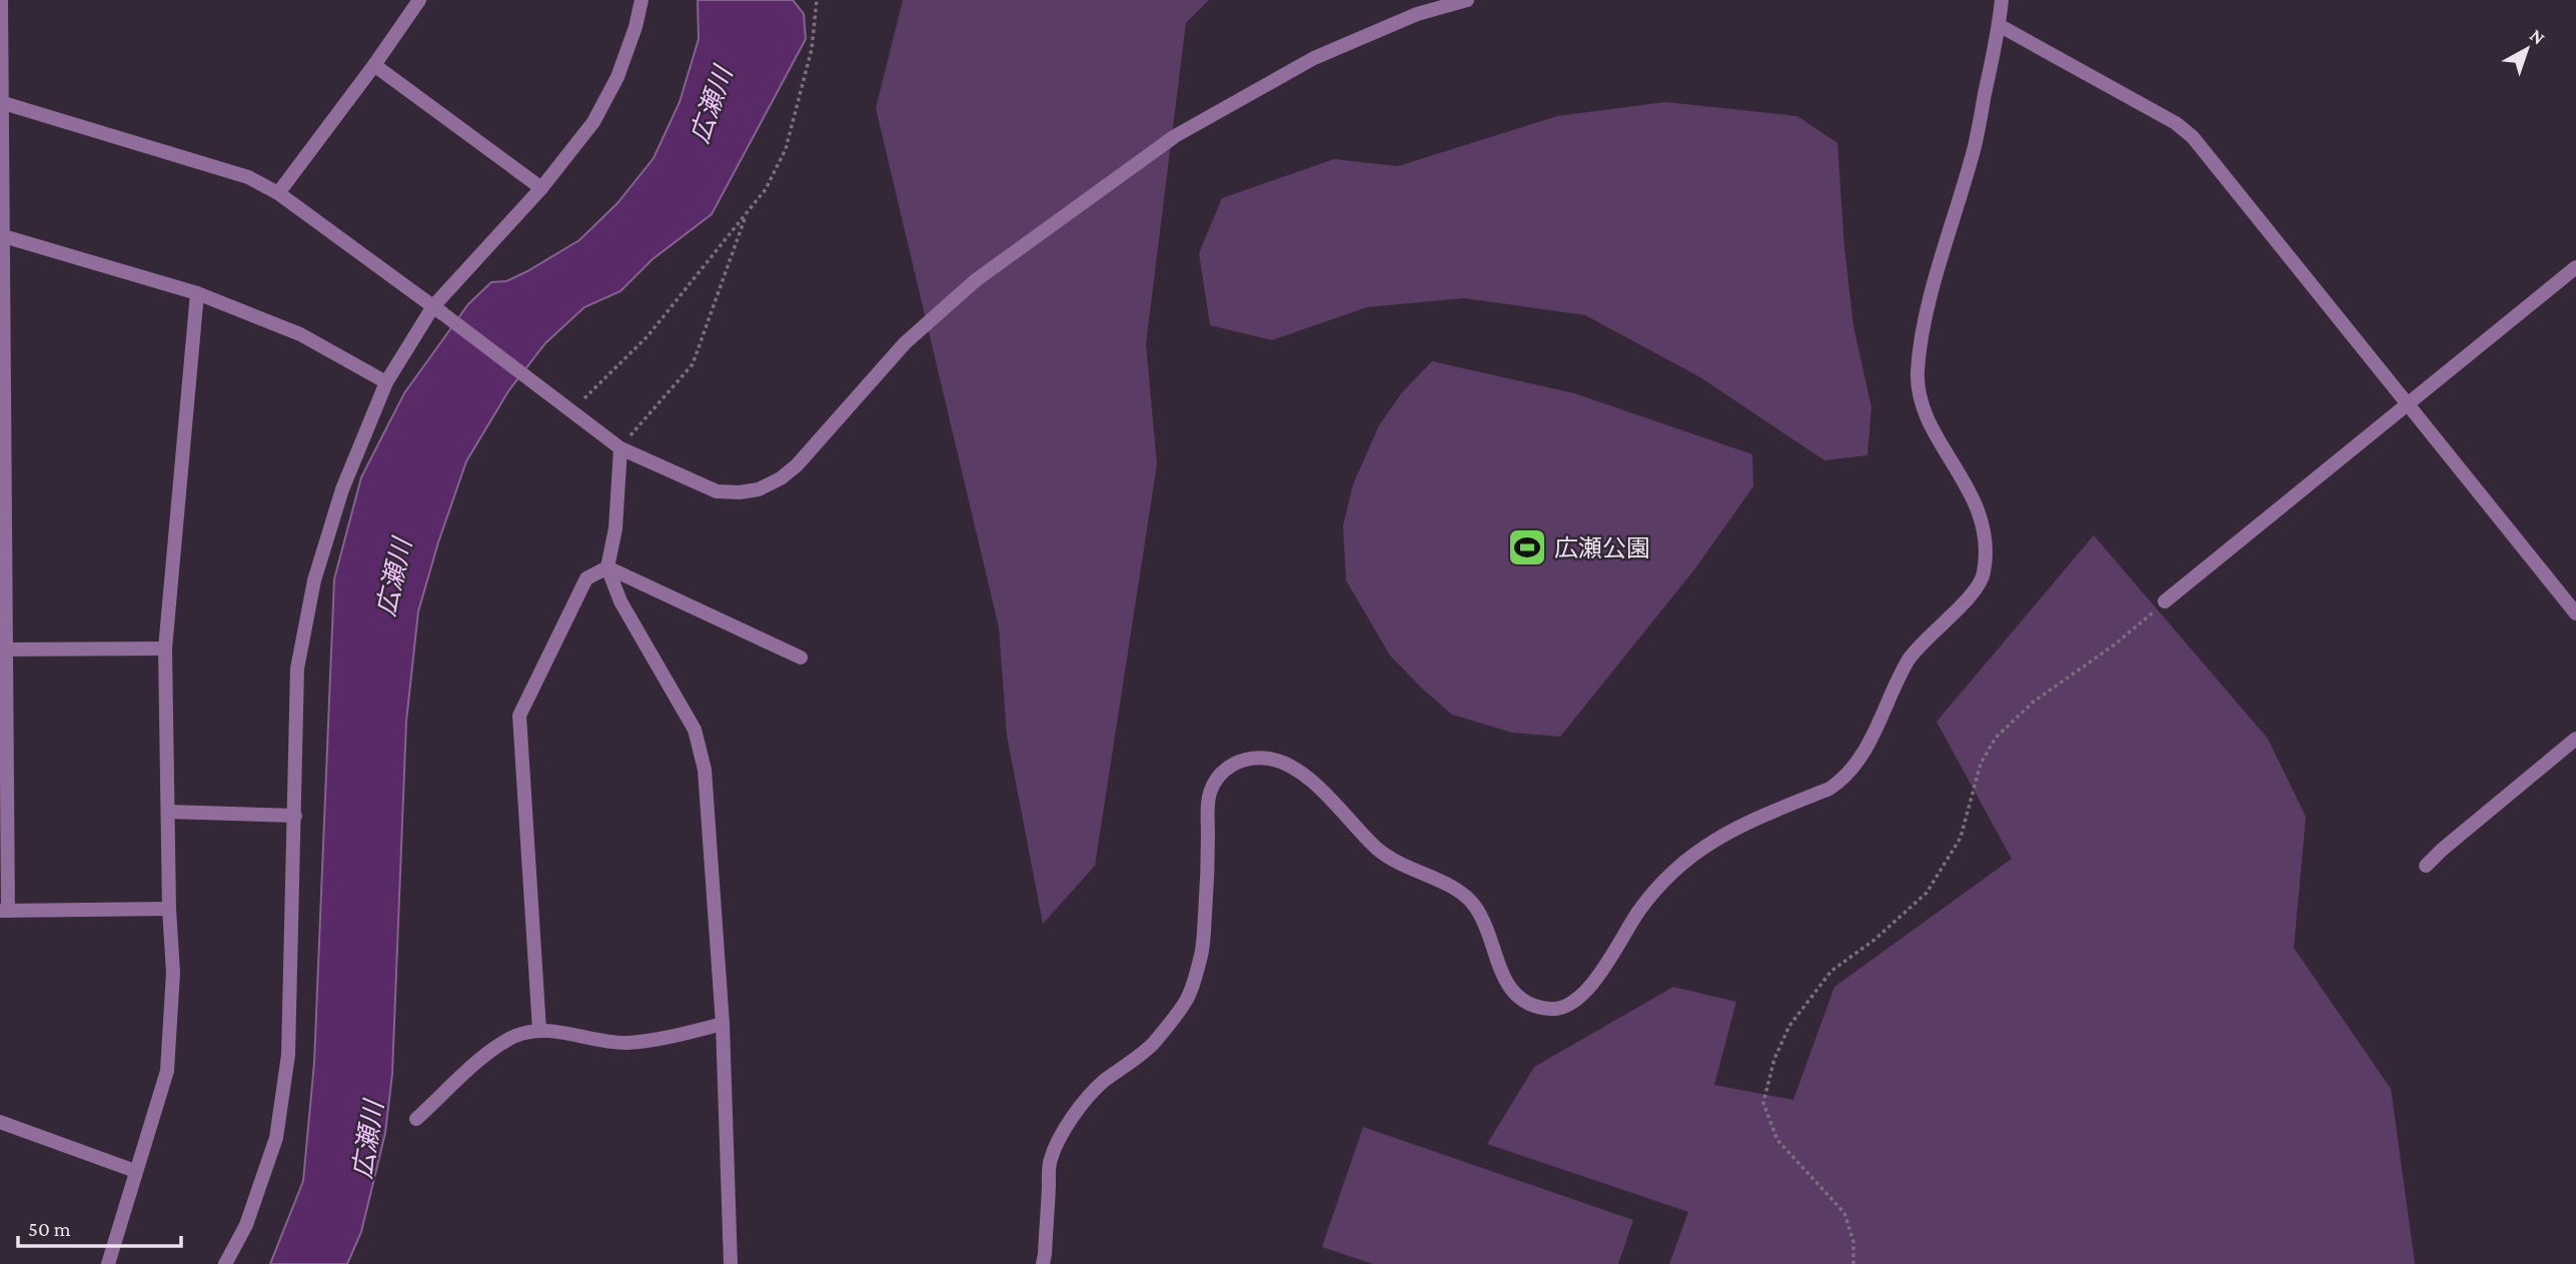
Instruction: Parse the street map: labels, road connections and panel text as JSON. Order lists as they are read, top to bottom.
{
  "water": ["広瀬川"],
  "places": {
    "sports": ["広瀬公園"]
  },
  "scale_bar": "50 m",
  "north": "top right"
}
